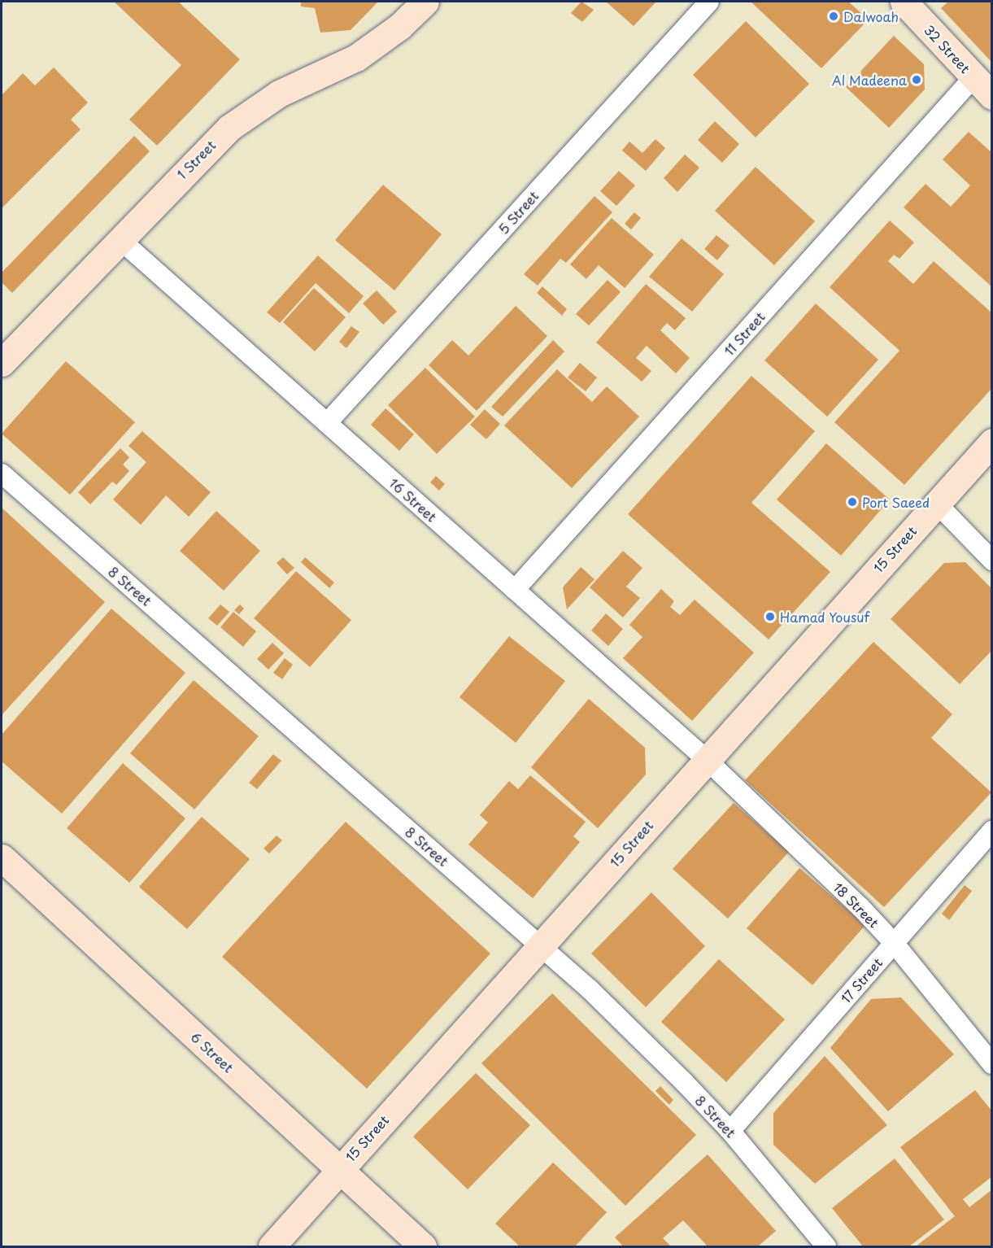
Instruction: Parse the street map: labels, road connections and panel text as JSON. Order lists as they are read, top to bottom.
{
  "streets": {
    "street": [
      "32 Street",
      "1 Street",
      "5 Street",
      "11 Street",
      "16 Street",
      "15 Street",
      "8 Street",
      "18 Street",
      "17 Street",
      "6 Street"
    ]
  },
  "crossings": [
    ["32 Street", "11 Street"],
    ["1 Street", "16 Street"],
    ["5 Street", "16 Street"],
    ["11 Street", "16 Street"],
    ["16 Street", "15 Street"],
    ["16 Street", "18 Street"],
    ["15 Street", "8 Street"],
    ["15 Street", "18 Street"],
    ["15 Street", "6 Street"],
    ["8 Street", "17 Street"],
    ["18 Street", "17 Street"]
  ],
  "places": [
    "Dalwoah",
    "Al Madeena",
    "Port Saeed",
    "Hamad Yousuf"
  ]
}
